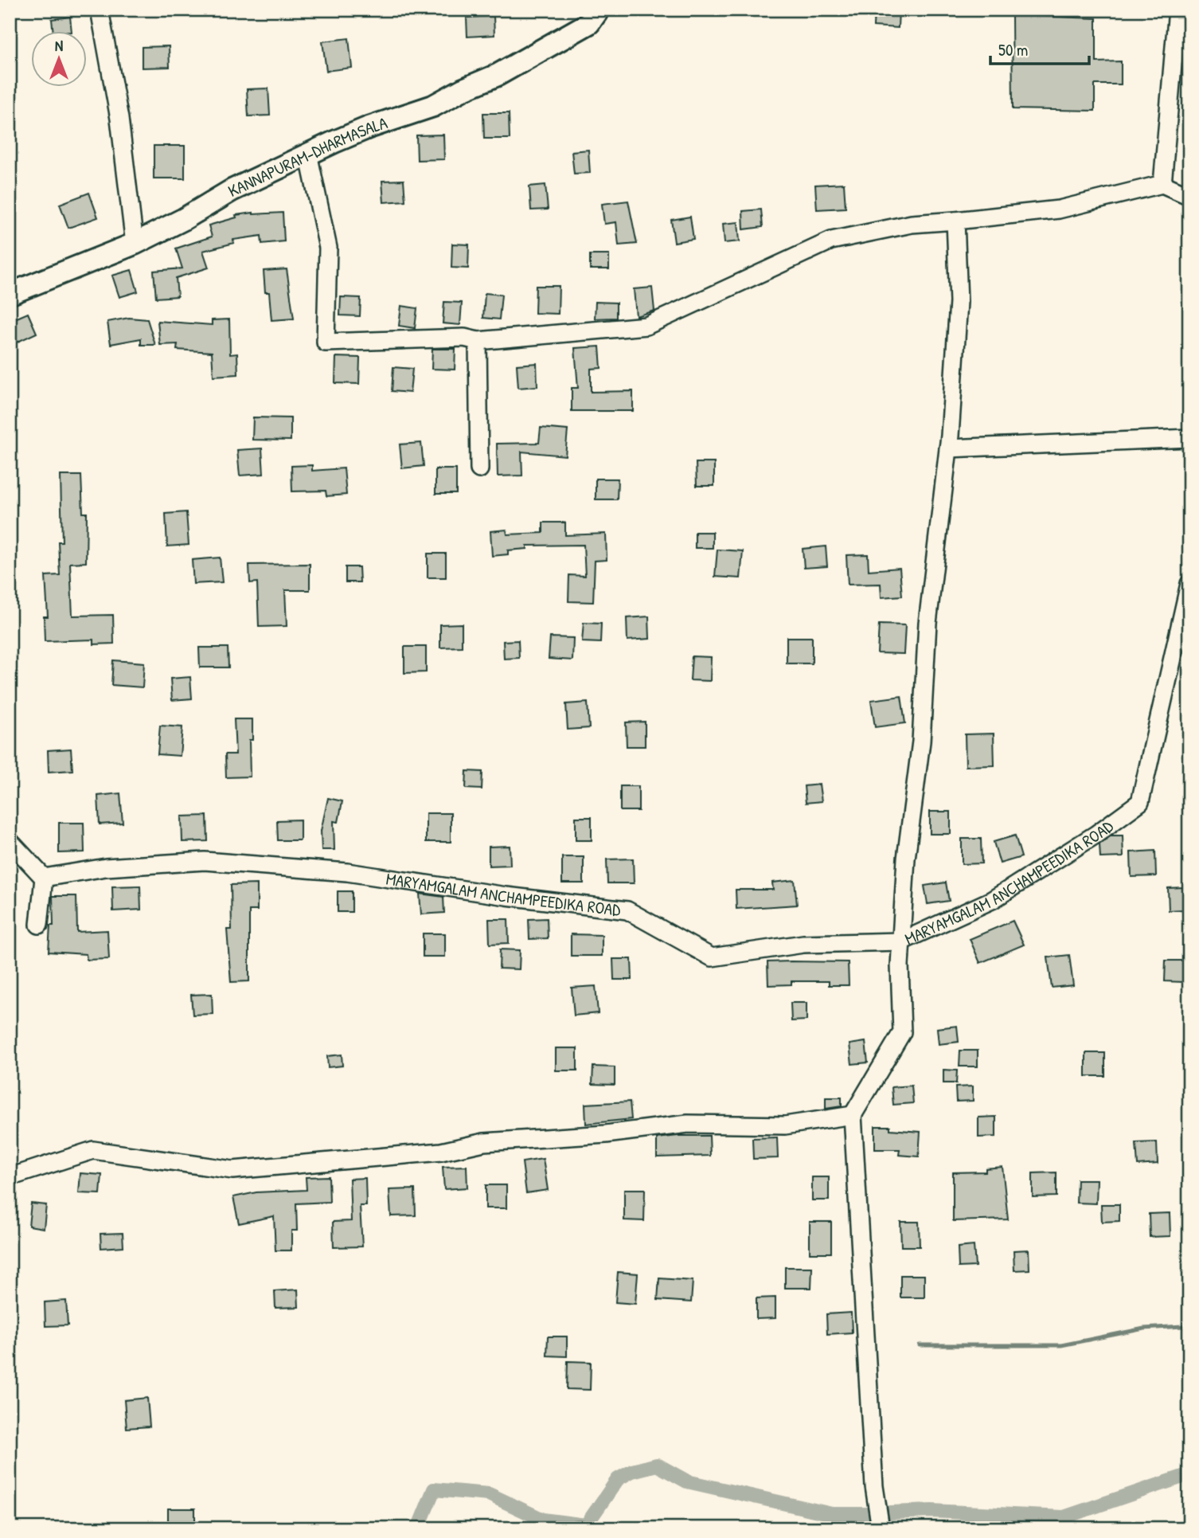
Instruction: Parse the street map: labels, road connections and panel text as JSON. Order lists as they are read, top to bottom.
{
  "streets": {
    "main road": ["KANNAPURAM-DHARMASALA"],
    "street": ["MARYAMGALAM ANCHAMPEEDIKA ROAD"]
  },
  "scale_bar": "50 m",
  "north": "top"
}
